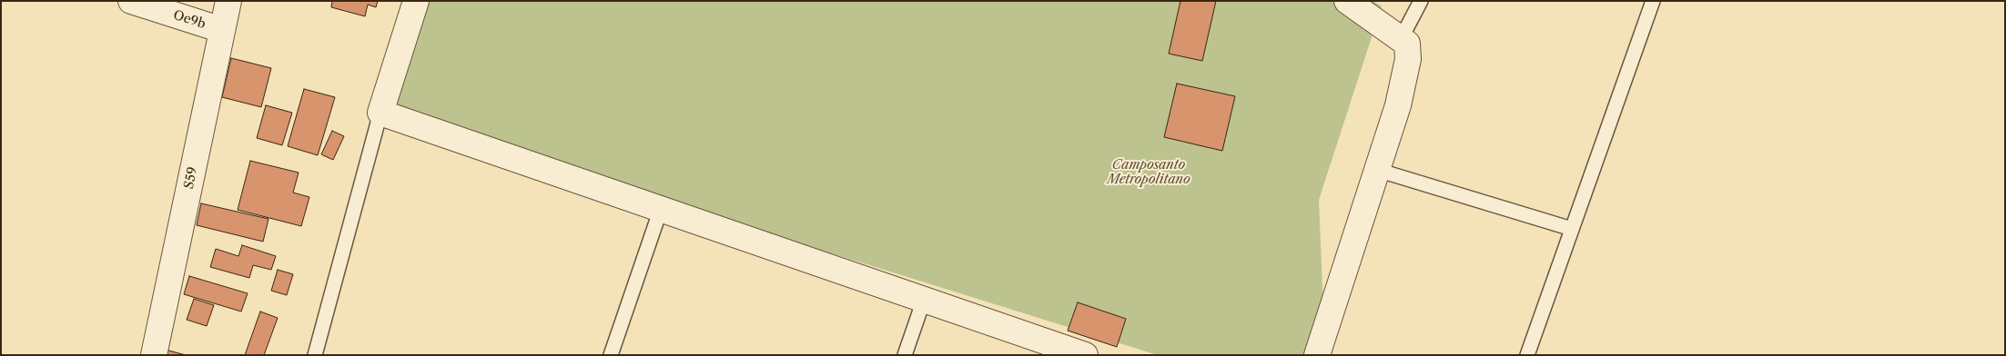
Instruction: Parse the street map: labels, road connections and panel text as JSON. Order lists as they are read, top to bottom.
{
  "streets": {
    "street": ["Oe9b", "S59"]
  },
  "crossings": [
    ["Oe9b", "S59"]
  ],
  "parks": ["Camposanto Metropolitano"]
}
